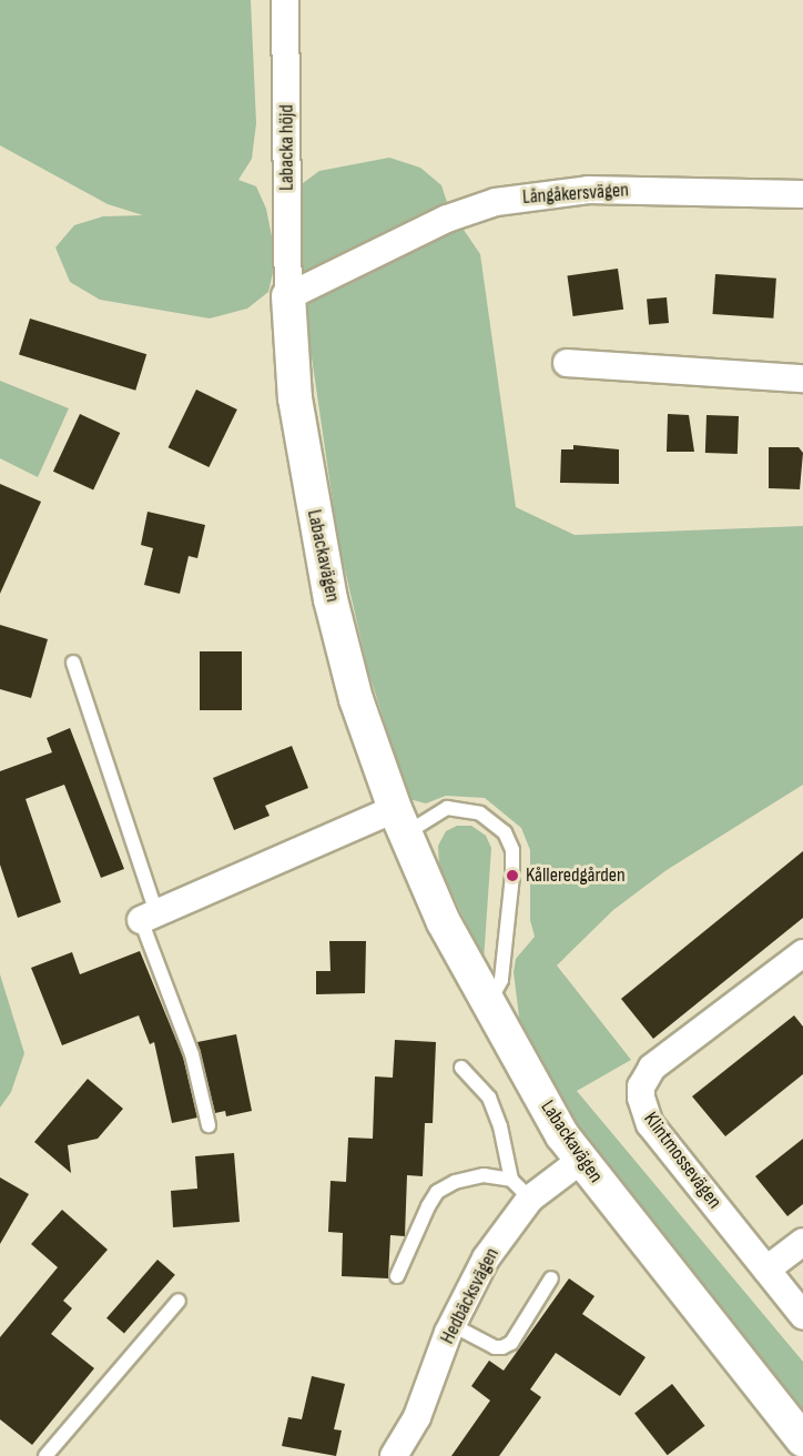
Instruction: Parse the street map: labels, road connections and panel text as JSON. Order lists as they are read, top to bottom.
{
  "streets": {
    "street": [
      "Labacka höjd",
      "Långåkersvägen",
      "Labackavägen",
      "Klintmossevägen",
      "Hedbäcksvägen"
    ]
  },
  "crossings": [
    ["Labacka höjd", "Långåkersvägen"],
    ["Labacka höjd", "Labackavägen"],
    ["Långåkersvägen", "Labackavägen"],
    ["Labackavägen", "Hedbäcksvägen"]
  ],
  "places": ["Kålleredgården"]
}
